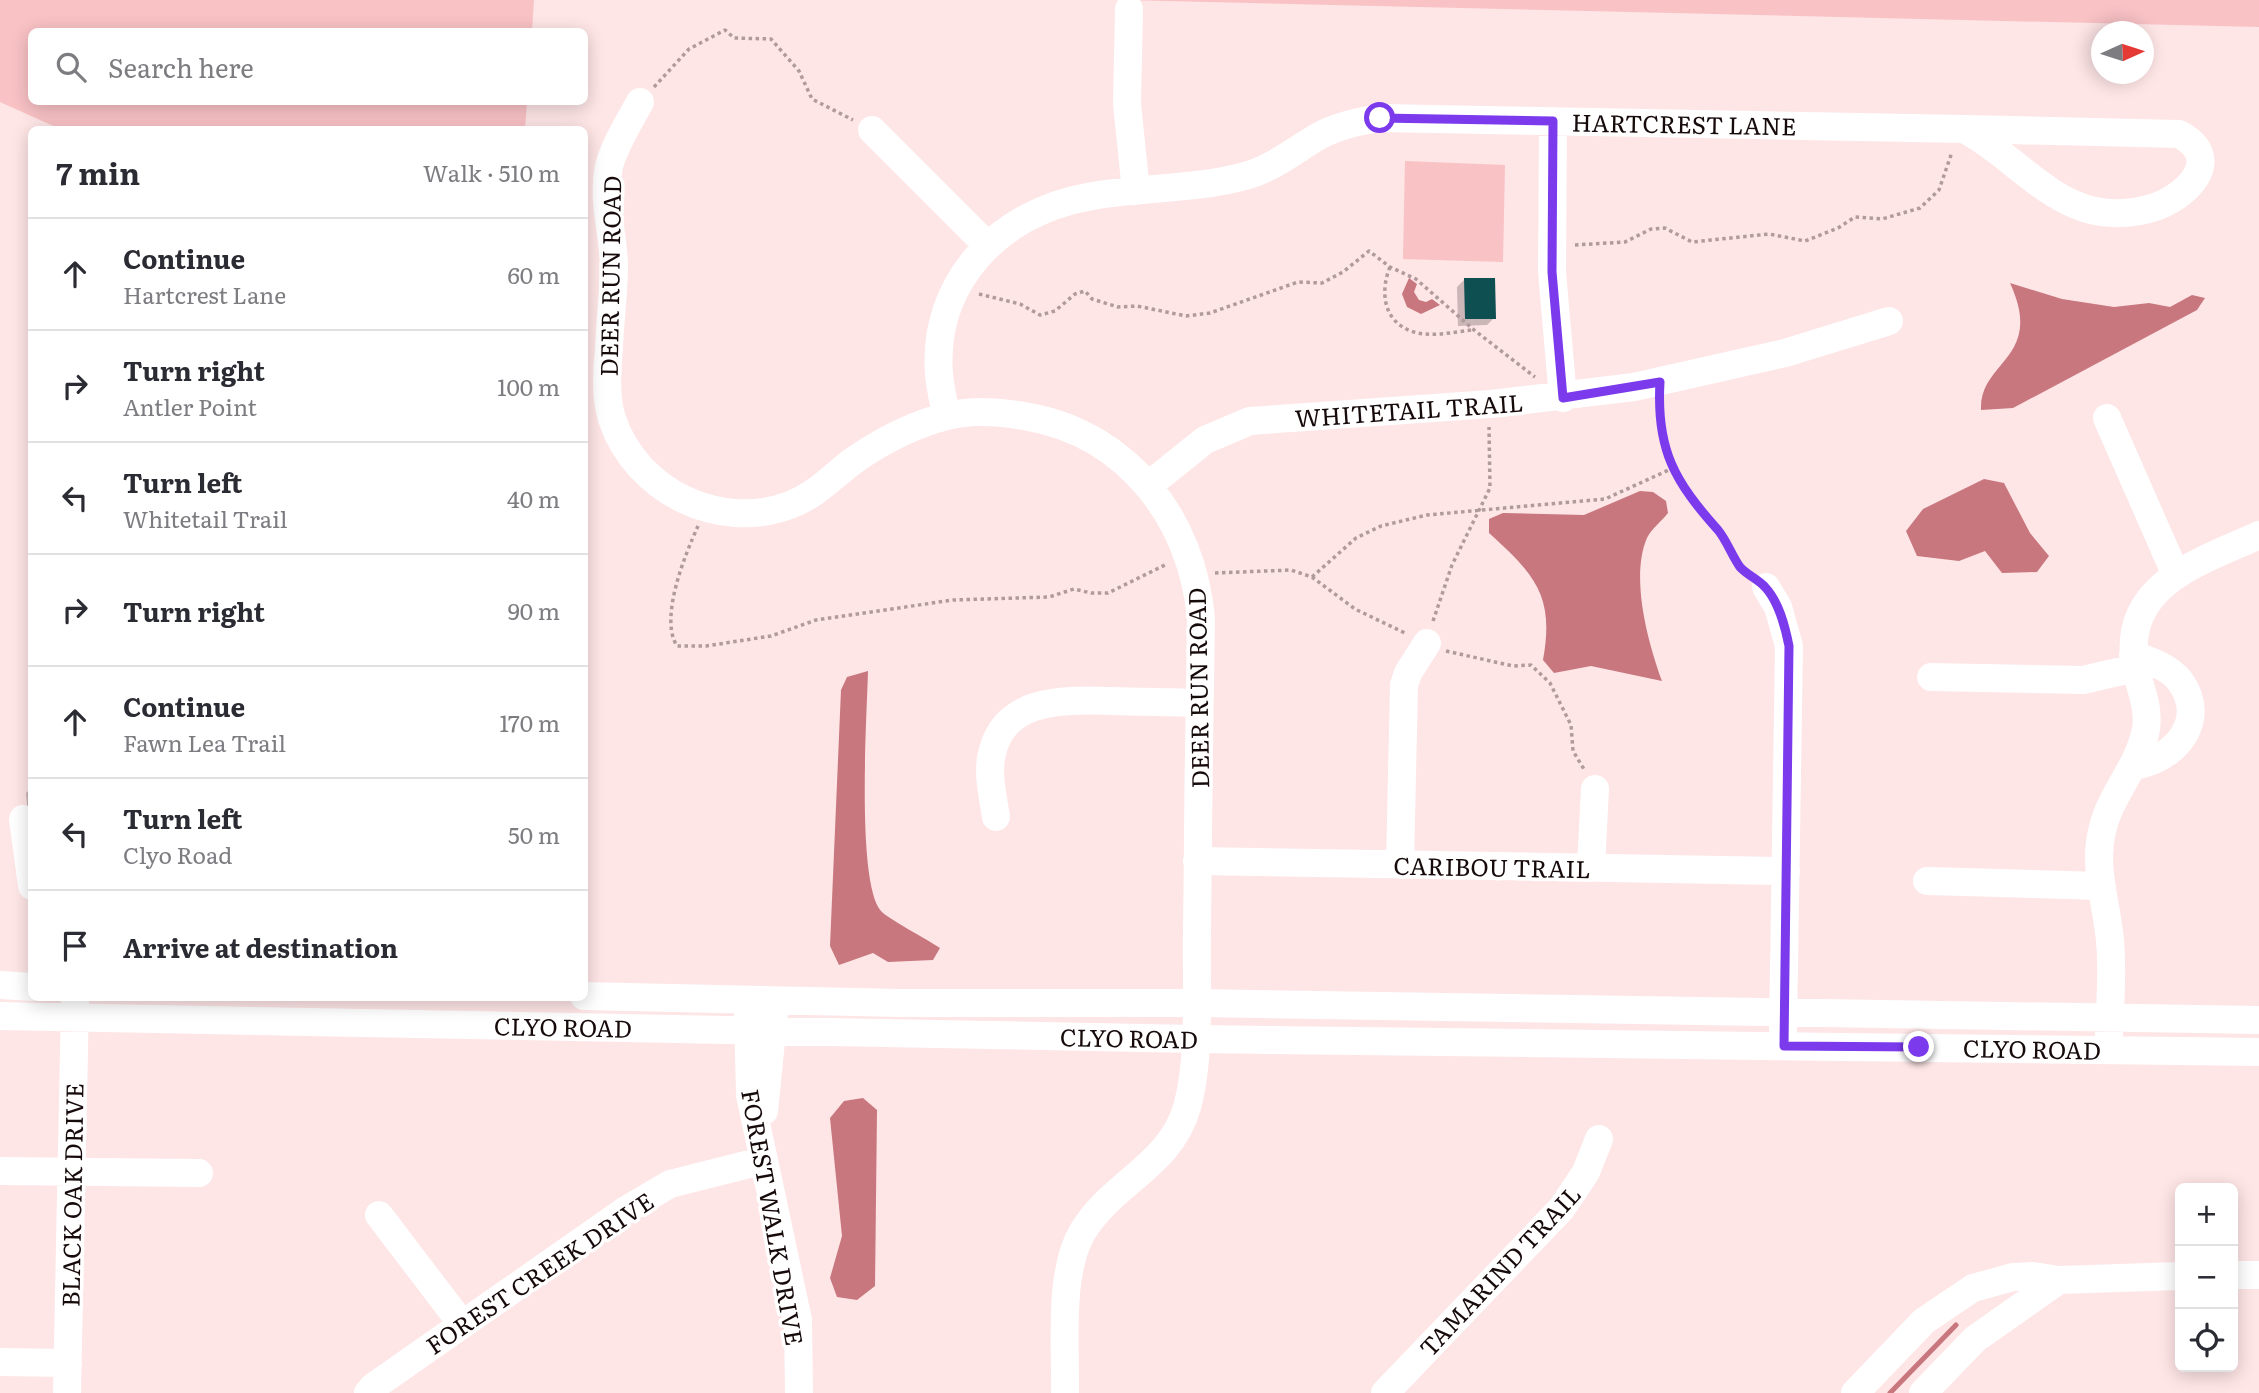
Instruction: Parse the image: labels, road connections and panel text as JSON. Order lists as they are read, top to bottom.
{
  "streets": {
    "street": [
      "HARTCREST LANE",
      "DEER RUN ROAD",
      "WHITETAIL TRAIL",
      "CARIBOU TRAIL",
      "CLYO ROAD",
      "BLACK OAK DRIVE",
      "FOREST WALK DRIVE",
      "TAMARIND TRAIL",
      "FOREST CREEK DRIVE"
    ]
  },
  "crossings": [
    ["HARTCREST LANE", "DEER RUN ROAD"],
    ["DEER RUN ROAD", "WHITETAIL TRAIL"],
    ["DEER RUN ROAD", "CARIBOU TRAIL"],
    ["DEER RUN ROAD", "CLYO ROAD"],
    ["CLYO ROAD", "BLACK OAK DRIVE"],
    ["CLYO ROAD", "FOREST WALK DRIVE"],
    ["FOREST WALK DRIVE", "FOREST CREEK DRIVE"]
  ],
  "north": "right",
  "page": {
    "search": "Search here",
    "heading": ["7 min", "Walk · 510 m"],
    "list": [
      ["Continue", "Hartcrest Lane", "60 m"],
      ["Turn right", "Antler Point", "100 m"],
      ["Turn left", "Whitetail Trail", "40 m"],
      ["Turn right", "90 m"],
      ["Continue", "Fawn Lea Trail", "170 m"],
      ["Turn left", "Clyo Road", "50 m"],
      "Arrive at destination"
    ],
    "map_buttons": ["+", "−"]
  }
}
